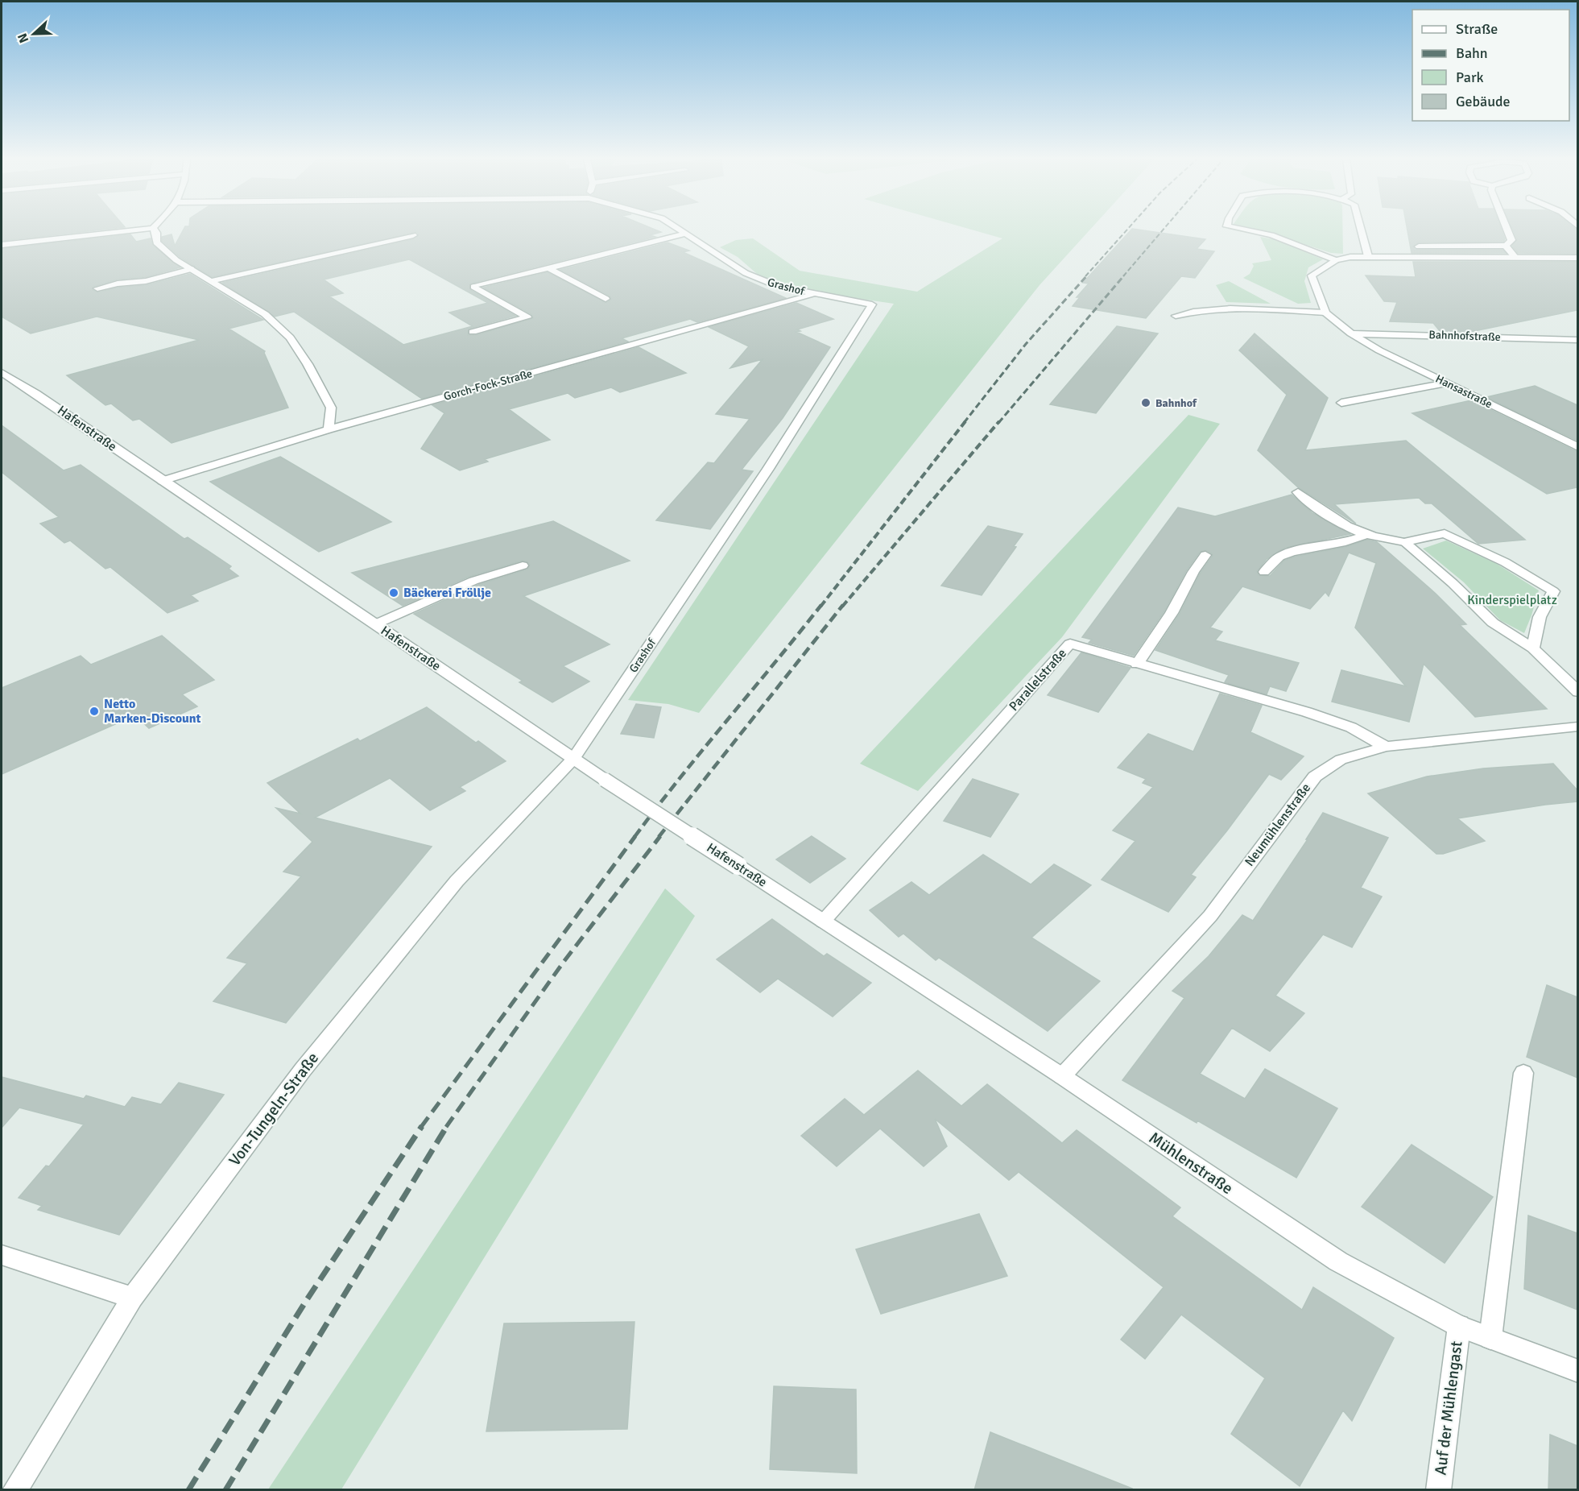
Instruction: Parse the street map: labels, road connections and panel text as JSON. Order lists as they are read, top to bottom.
{
  "streets": {
    "street": [
      "Grashof",
      "Bahnhofstraße",
      "Gorch-Fock-Straße",
      "Hansastraße",
      "Hafenstraße",
      "Parallelstraße",
      "Neumühlenstraße",
      "Von-Tungeln-Straße",
      "Mühlenstraße",
      "Auf der Mühlengast"
    ]
  },
  "crossings": [
    ["Grashof", "Gorch-Fock-Straße"],
    ["Grashof", "Hafenstraße"],
    ["Grashof", "Von-Tungeln-Straße"],
    ["Bahnhofstraße", "Hansastraße"],
    ["Gorch-Fock-Straße", "Hafenstraße"],
    ["Hafenstraße", "Parallelstraße"],
    ["Hafenstraße", "Von-Tungeln-Straße"],
    ["Hafenstraße", "Mühlenstraße"],
    ["Parallelstraße", "Neumühlenstraße"],
    ["Parallelstraße", "Mühlenstraße"],
    ["Neumühlenstraße", "Mühlenstraße"],
    ["Mühlenstraße", "Auf der Mühlengast"]
  ],
  "parks": ["Kinderspielplatz"],
  "places": ["Bahnhof", "Bäckerei Fröllje", "Netto Marken-Discount"],
  "legend": [
    "Straße",
    "Bahn",
    "Park",
    "Gebäude"
  ],
  "north": "left"
}
